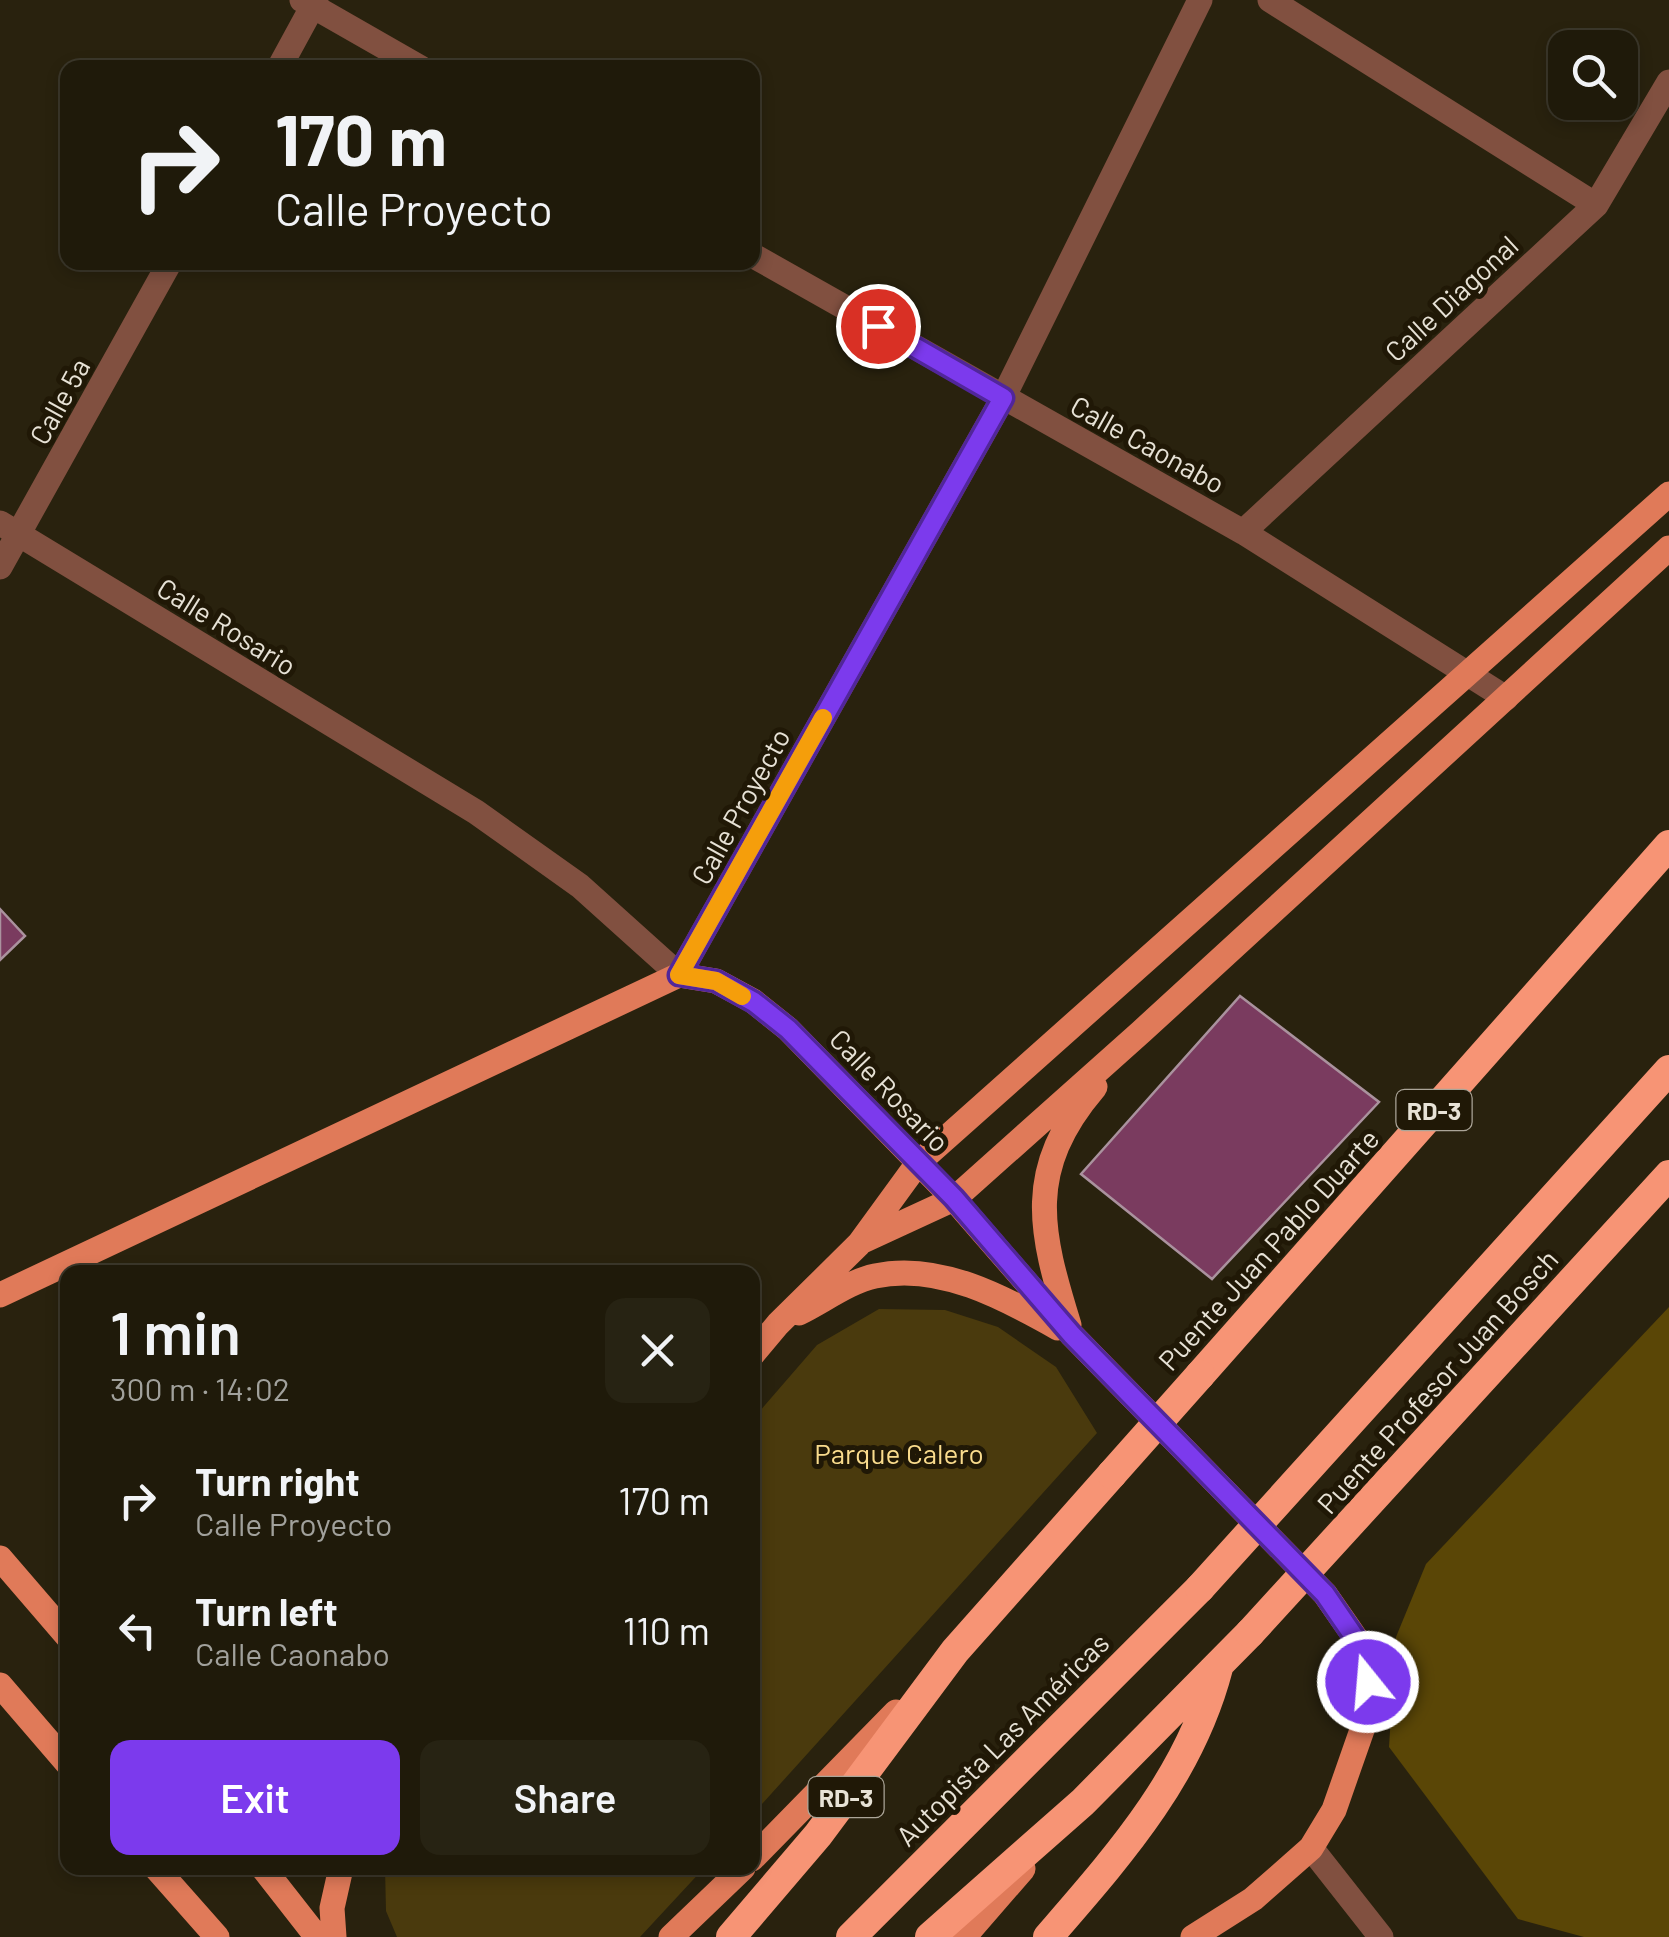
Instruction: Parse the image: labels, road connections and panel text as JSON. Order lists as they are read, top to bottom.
{
  "streets": {
    "highway": [
      "RD-3",
      "Puente Juan Pablo Duarte",
      "Puente Profesor Juan Bosch",
      "Autopista Las Américas"
    ],
    "main road": ["Calle Rosario"],
    "street": [
      "Calle Diagonal",
      "Calle 5a",
      "Calle Caonabo",
      "Calle Proyecto"
    ]
  },
  "crossings": [
    ["Calle Diagonal", "Calle Caonabo"],
    ["Calle 5a", "Calle Rosario"],
    ["Calle Caonabo", "Calle Proyecto"],
    ["Calle Rosario", "Calle Proyecto"],
    ["RD-3", "Puente Juan Pablo Duarte"],
    ["Puente Profesor Juan Bosch", "Autopista Las Américas"]
  ],
  "parks": ["Parque Calero"],
  "page": {
    "turn": ["170 m", "Calle Proyecto"],
    "heading": ["1 min", "300 m · 14:02"],
    "list": [
      {
        "name": "Turn right",
        "note": "Calle Proyecto",
        "value": "170 m"
      },
      {
        "name": "Turn left",
        "note": "Calle Caonabo",
        "value": "110 m"
      }
    ],
    "buttons": ["Exit", "Share"]
  }
}
